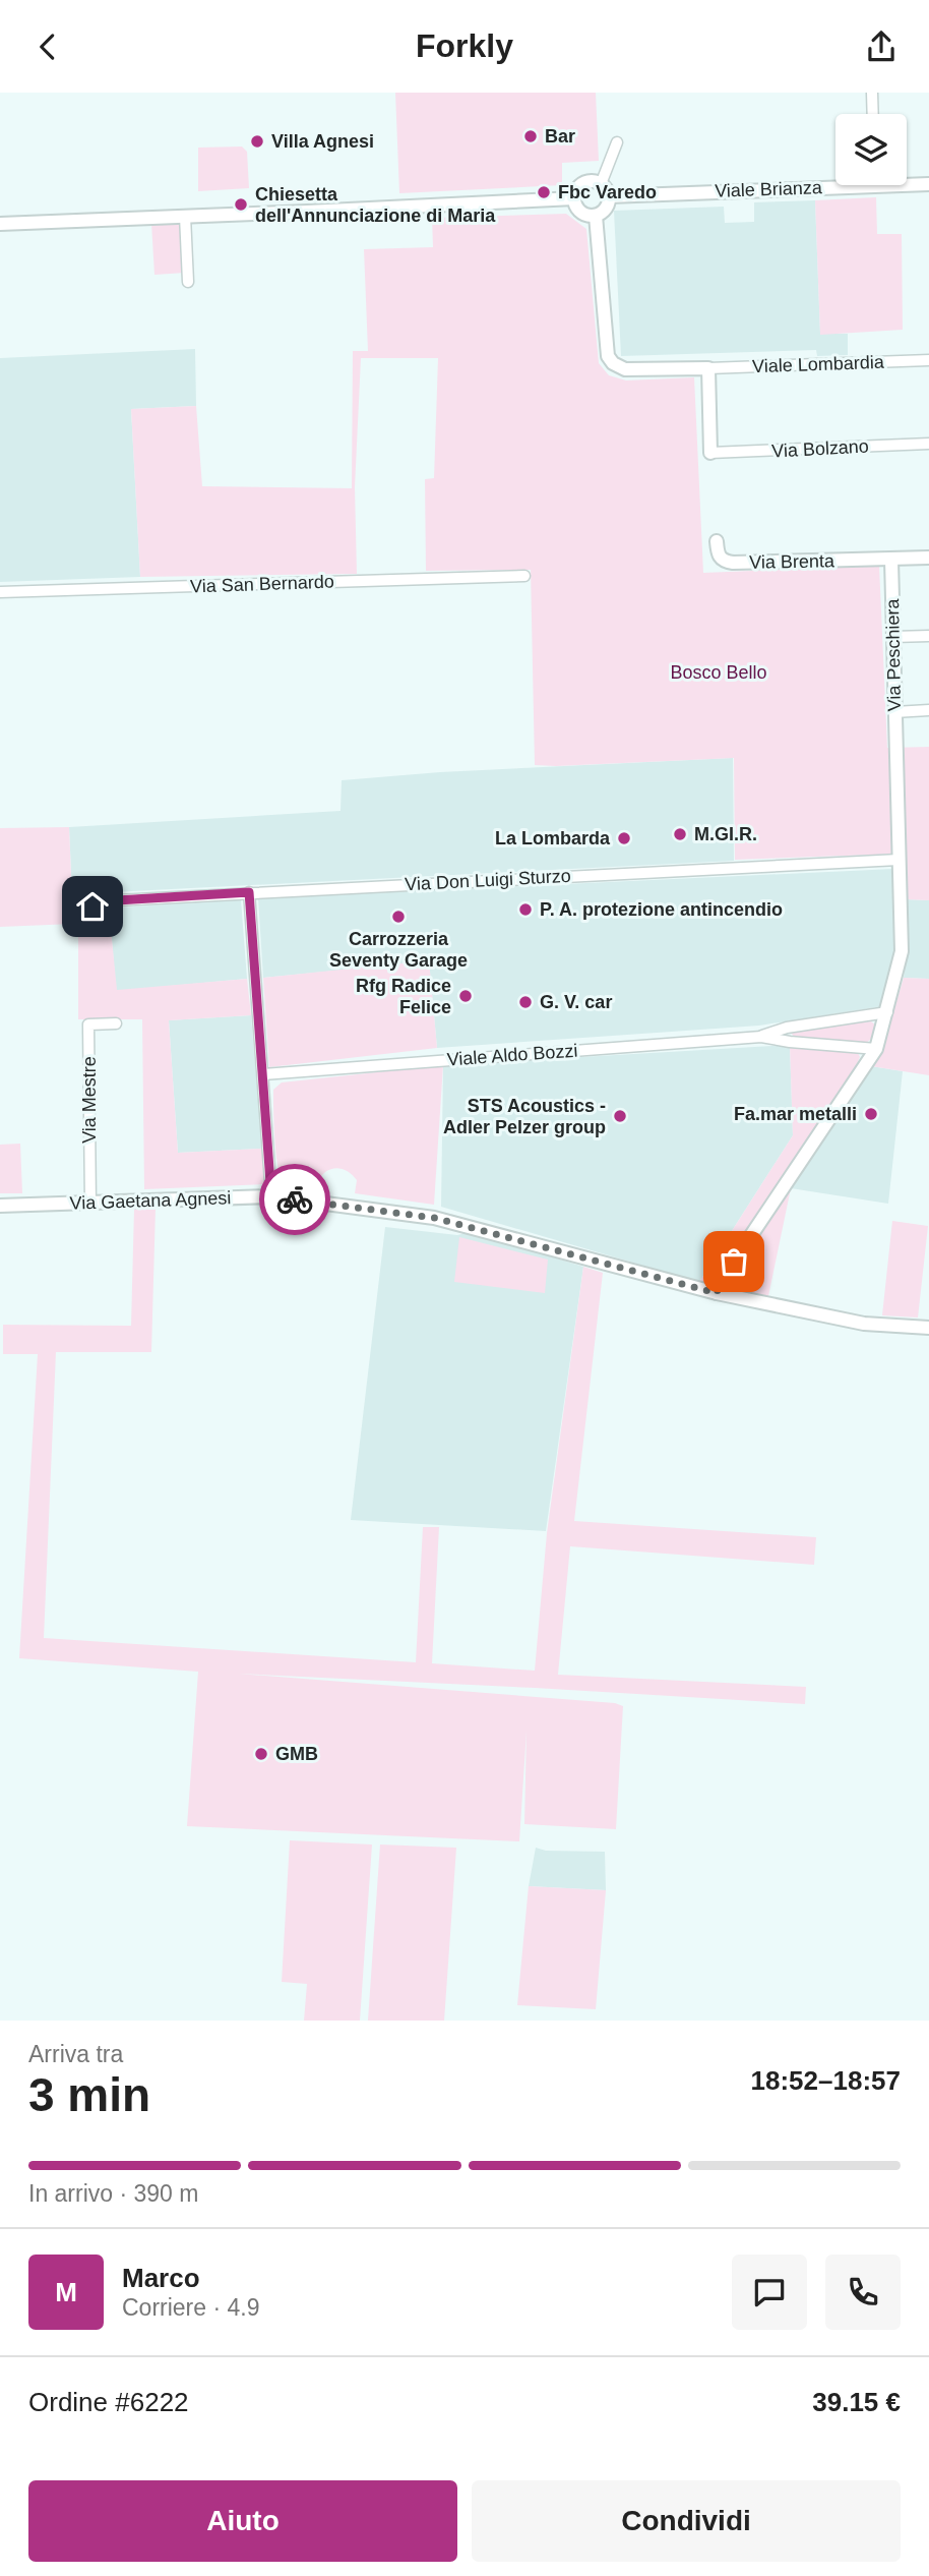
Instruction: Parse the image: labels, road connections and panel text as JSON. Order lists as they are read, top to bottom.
{
  "streets": {
    "street": [
      "Viale Brianza",
      "Viale Lombardia",
      "Via Bolzano",
      "Via Brenta",
      "Via San Bernardo",
      "Via Peschiera",
      "Via Don Luigi Sturzo",
      "Viale Aldo Bozzi",
      "Via Mestre",
      "Via Gaetana Agnesi"
    ]
  },
  "crossings": [
    ["Via Brenta", "Via Peschiera"],
    ["Via Peschiera", "Via Don Luigi Sturzo"],
    ["Via Peschiera", "Viale Aldo Bozzi"],
    ["Via Peschiera", "Via Gaetana Agnesi"],
    ["Via Mestre", "Via Gaetana Agnesi"]
  ],
  "parks": ["Bosco Bello"],
  "places": [
    "Bar",
    "Villa Agnesi",
    "Fbc Varedo",
    "Chiesetta dell'Annunciazione di Maria",
    "M.GI.R.",
    "La Lombarda",
    "P. A. protezione antincendio",
    "Carrozzeria Seventy Garage",
    "Rfg Radice Felice",
    "G. V. car",
    "Fa.mar metalli",
    "STS Acoustics - Adler Pelzer group",
    "GMB"
  ],
  "page": {
    "header": "Forkly",
    "heading": ["3 min", "Arriva tra", "18:52–18:57"],
    "panel": [
      "Marco",
      "Corriere · 4.9",
      "Ordine #6222",
      "39.15 €"
    ],
    "bar": "In arrivo · 390 m",
    "round": "M",
    "buttons": ["Aiuto", "Condividi"]
  }
}
